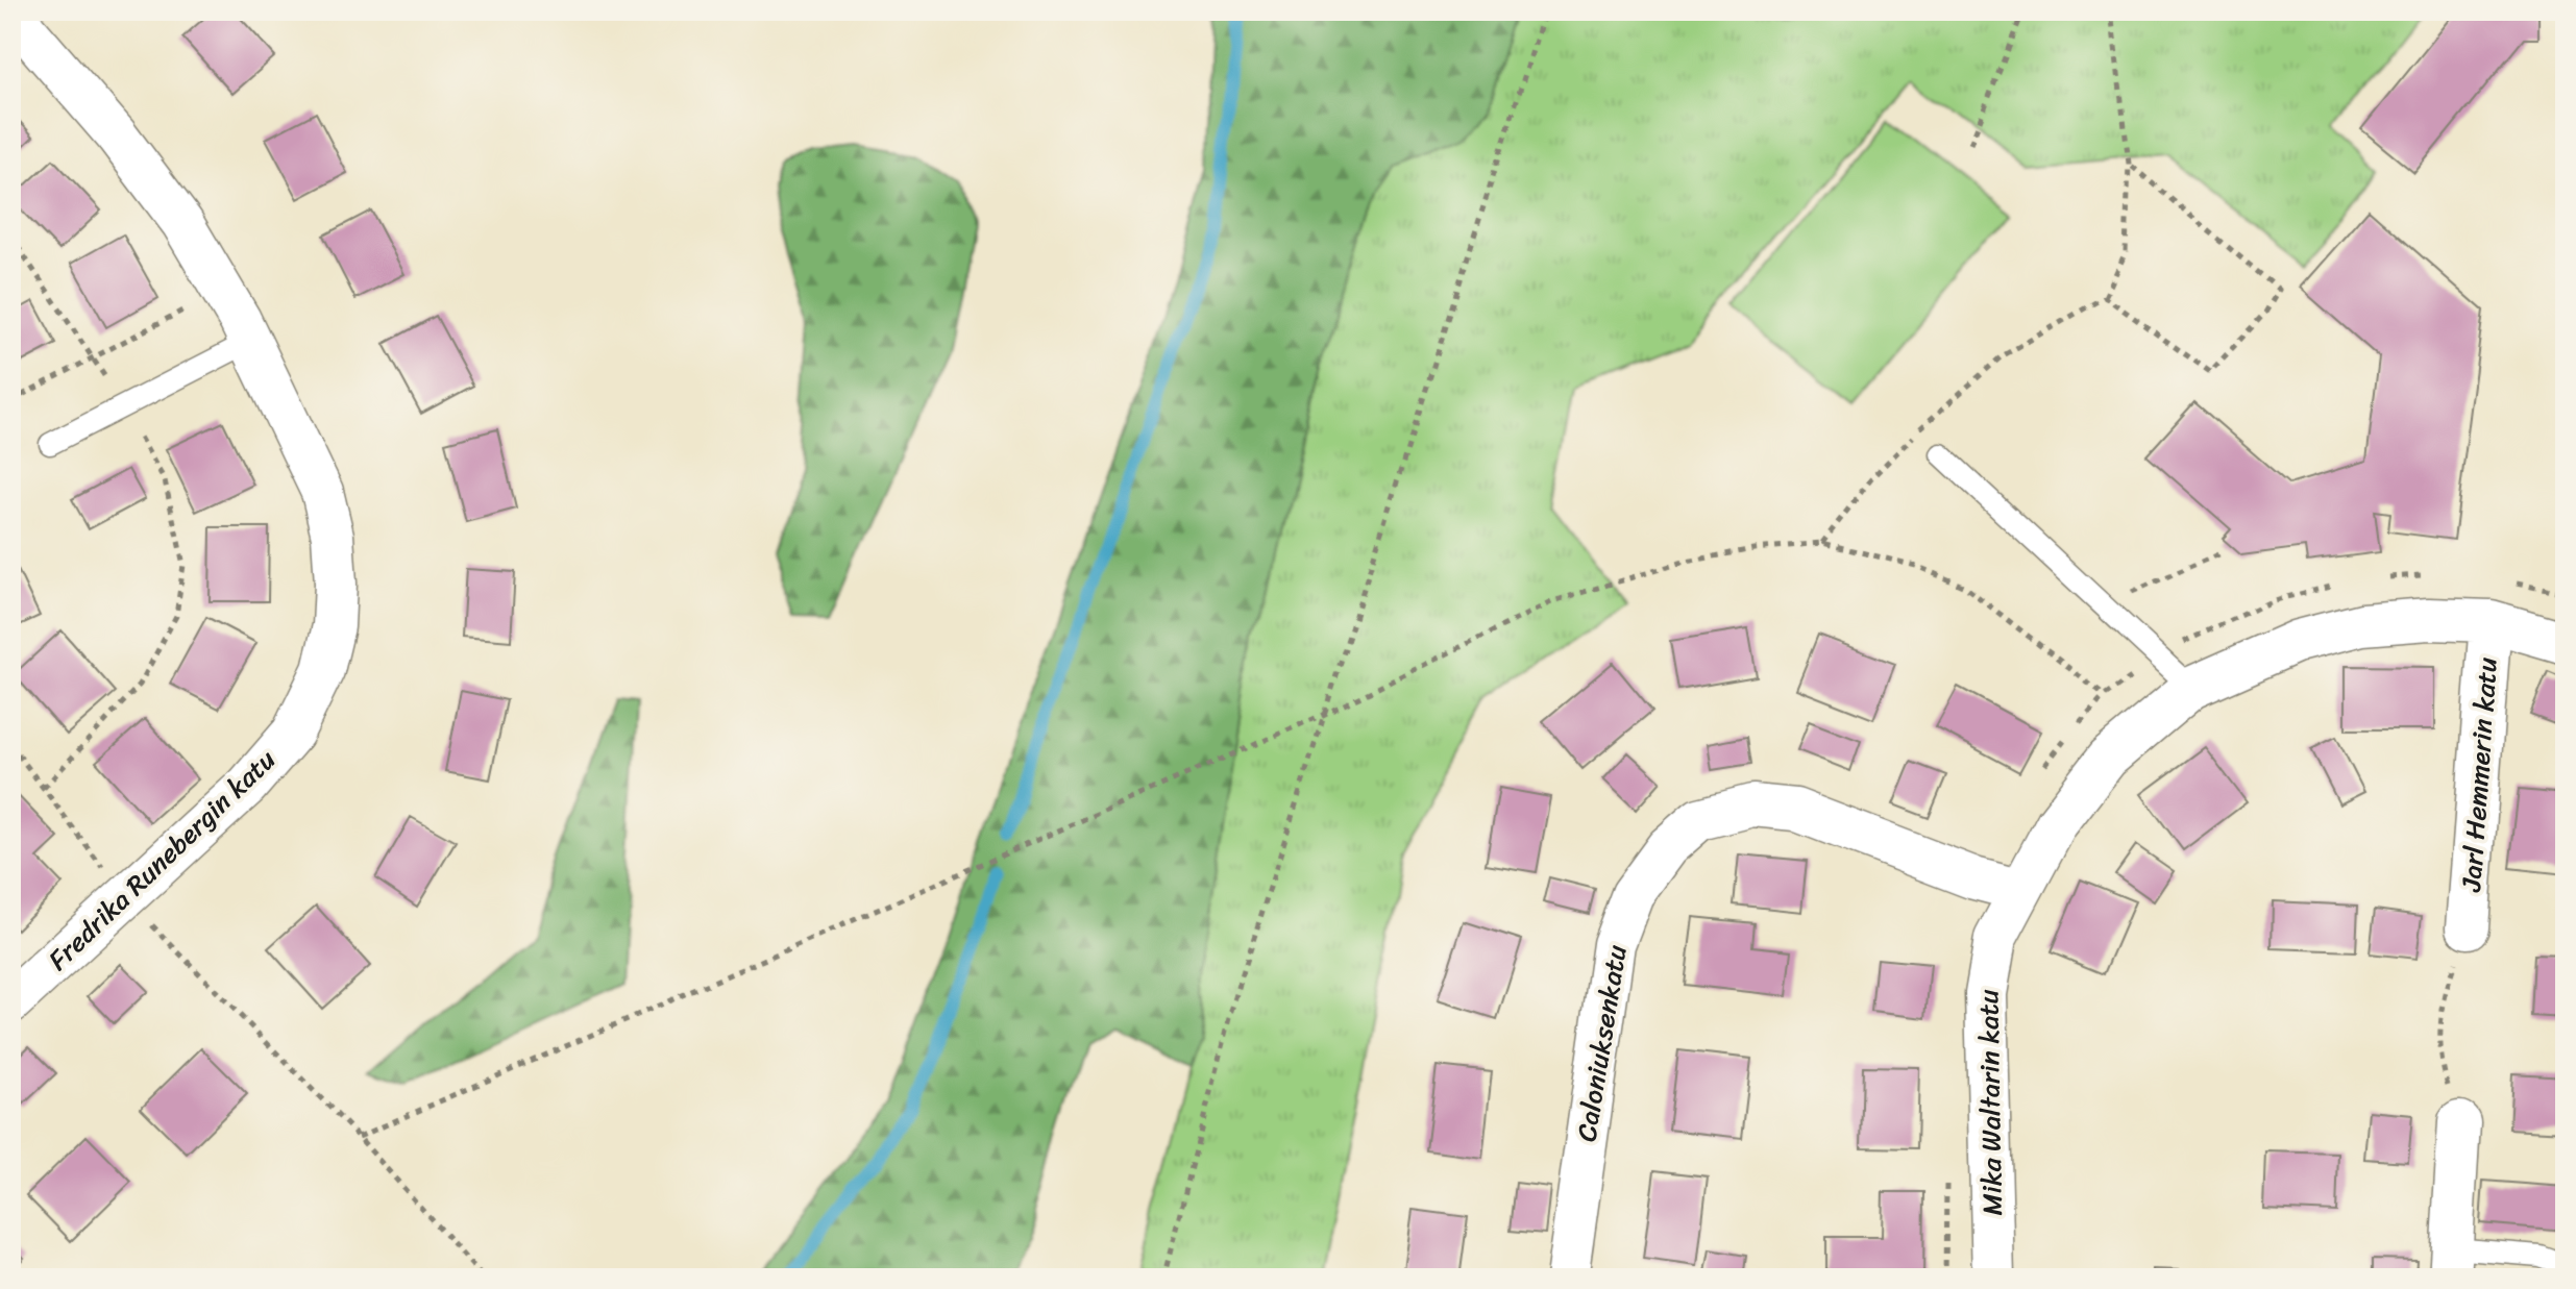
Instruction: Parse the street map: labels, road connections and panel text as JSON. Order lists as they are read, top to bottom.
{
  "streets": {
    "street": [
      "Jarl Hemmerin katu",
      "Fredrika Runebergin katu",
      "Caloniuksenkatu",
      "Mika Waltarin katu"
    ]
  },
  "crossings": [
    ["Jarl Hemmerin katu", "Mika Waltarin katu"],
    ["Caloniuksenkatu", "Mika Waltarin katu"]
  ]
}
